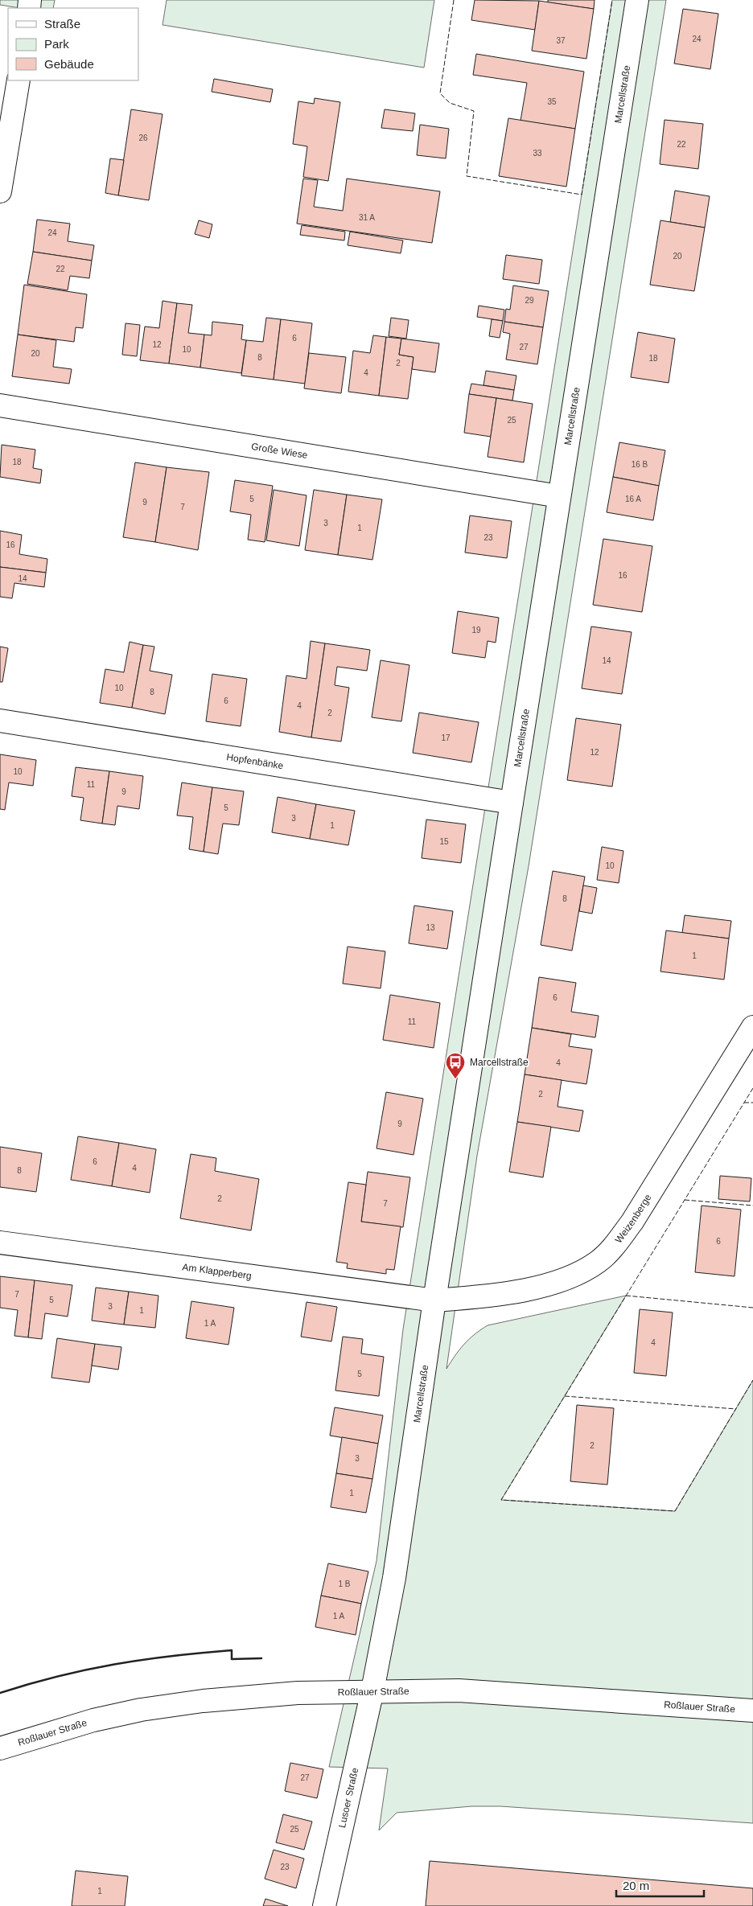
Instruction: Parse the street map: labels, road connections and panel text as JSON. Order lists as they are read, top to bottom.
{
  "streets": {
    "street": [
      "Marcellstraße",
      "Große Wiese",
      "Hopfenbänke",
      "Weizenberge",
      "Am Klapperberg",
      "Roßlauer Straße",
      "Lusoer Straße"
    ]
  },
  "crossings": [
    ["Marcellstraße", "Große Wiese"],
    ["Marcellstraße", "Hopfenbänke"],
    ["Marcellstraße", "Weizenberge"],
    ["Marcellstraße", "Am Klapperberg"],
    ["Marcellstraße", "Roßlauer Straße"],
    ["Marcellstraße", "Lusoer Straße"],
    ["Weizenberge", "Am Klapperberg"],
    ["Roßlauer Straße", "Lusoer Straße"]
  ],
  "places": {
    "bus stop": ["Marcellstraße"]
  },
  "house_numbers": [
    "24",
    "37",
    "35",
    "26",
    "22",
    "33",
    "31 A",
    "24",
    "20",
    "22",
    "29",
    "6",
    "12",
    "27",
    "10",
    "20",
    "8",
    "18",
    "2",
    "4",
    "25",
    "18",
    "16 B",
    "5",
    "16 A",
    "9",
    "7",
    "3",
    "1",
    "23",
    "16",
    "16",
    "14",
    "19",
    "14",
    "10",
    "8",
    "6",
    "4",
    "2",
    "17",
    "12",
    "10",
    "11",
    "9",
    "5",
    "3",
    "1",
    "15",
    "10",
    "8",
    "13",
    "1",
    "6",
    "11",
    "4",
    "2",
    "9",
    "6",
    "4",
    "8",
    "2",
    "7",
    "6",
    "7",
    "5",
    "3",
    "1",
    "1 A",
    "4",
    "5",
    "2",
    "3",
    "1",
    "1 B",
    "1 A",
    "27",
    "25",
    "23",
    "1"
  ],
  "legend": ["Straße", "Park", "Gebäude"],
  "scale_bar": "20 m"
}
